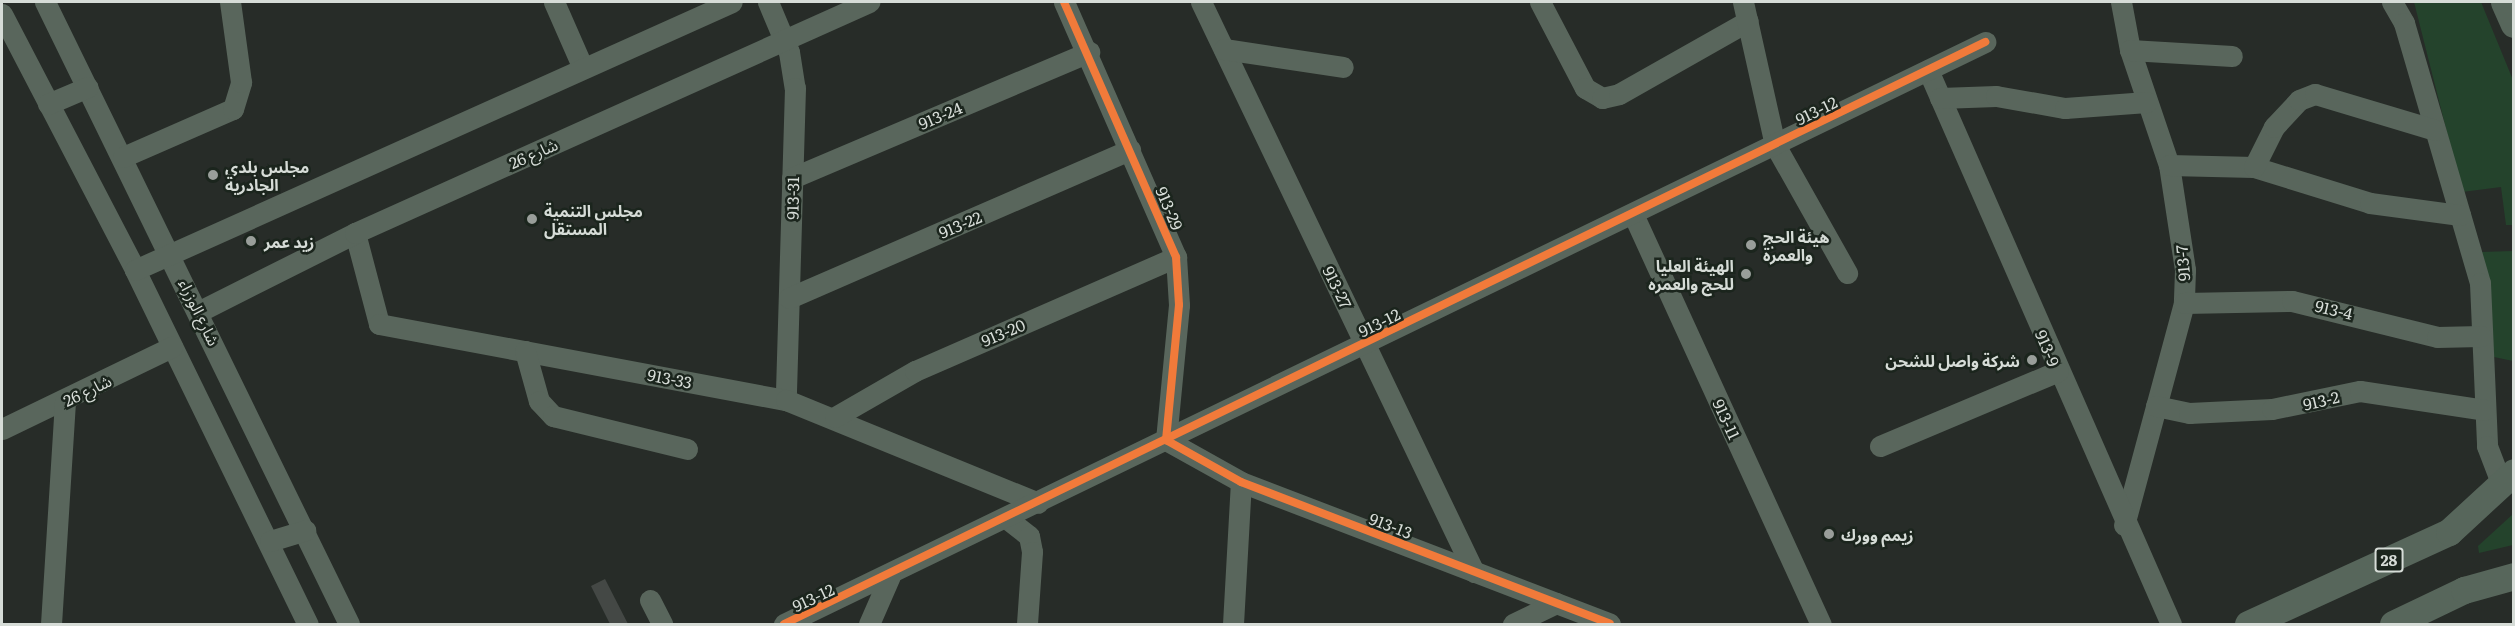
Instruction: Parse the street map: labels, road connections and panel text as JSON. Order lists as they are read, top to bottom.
{
  "streets": {
    "main road": ["28"],
    "street": [
      "913-12",
      "913-24",
      "شارع 26",
      "913-31",
      "913-29",
      "913-22",
      "913-7",
      "913-27",
      "913-4",
      "شارع الوزراء",
      "913-20",
      "913-9",
      "913-33",
      "913-2",
      "913-11",
      "913-13"
    ]
  },
  "crossings": [
    ["913-12", "913-29"],
    ["913-12", "913-27"],
    ["913-12", "913-9"],
    ["913-12", "913-33"],
    ["913-12", "913-11"],
    ["913-12", "913-13"],
    ["913-24", "913-31"],
    ["913-24", "913-29"],
    ["شارع 26", "913-31"],
    ["شارع 26", "شارع الوزراء"],
    ["شارع 26", "913-33"],
    ["913-31", "913-22"],
    ["913-31", "913-33"],
    ["913-29", "913-22"],
    ["913-29", "913-20"],
    ["913-29", "913-13"],
    ["913-7", "913-4"],
    ["913-7", "913-9"],
    ["913-7", "913-2"],
    ["913-27", "913-13"],
    ["913-20", "913-33"]
  ],
  "places": [
    "مجلس بلدي الجادرية",
    "مجلس التنمية المستقل",
    "زيد عمر",
    "هيئة الحج والعمرة",
    "الهيئة العليا للحج والعمره",
    "شركة واصل للشحن",
    "زيمم وورك"
  ]
}
